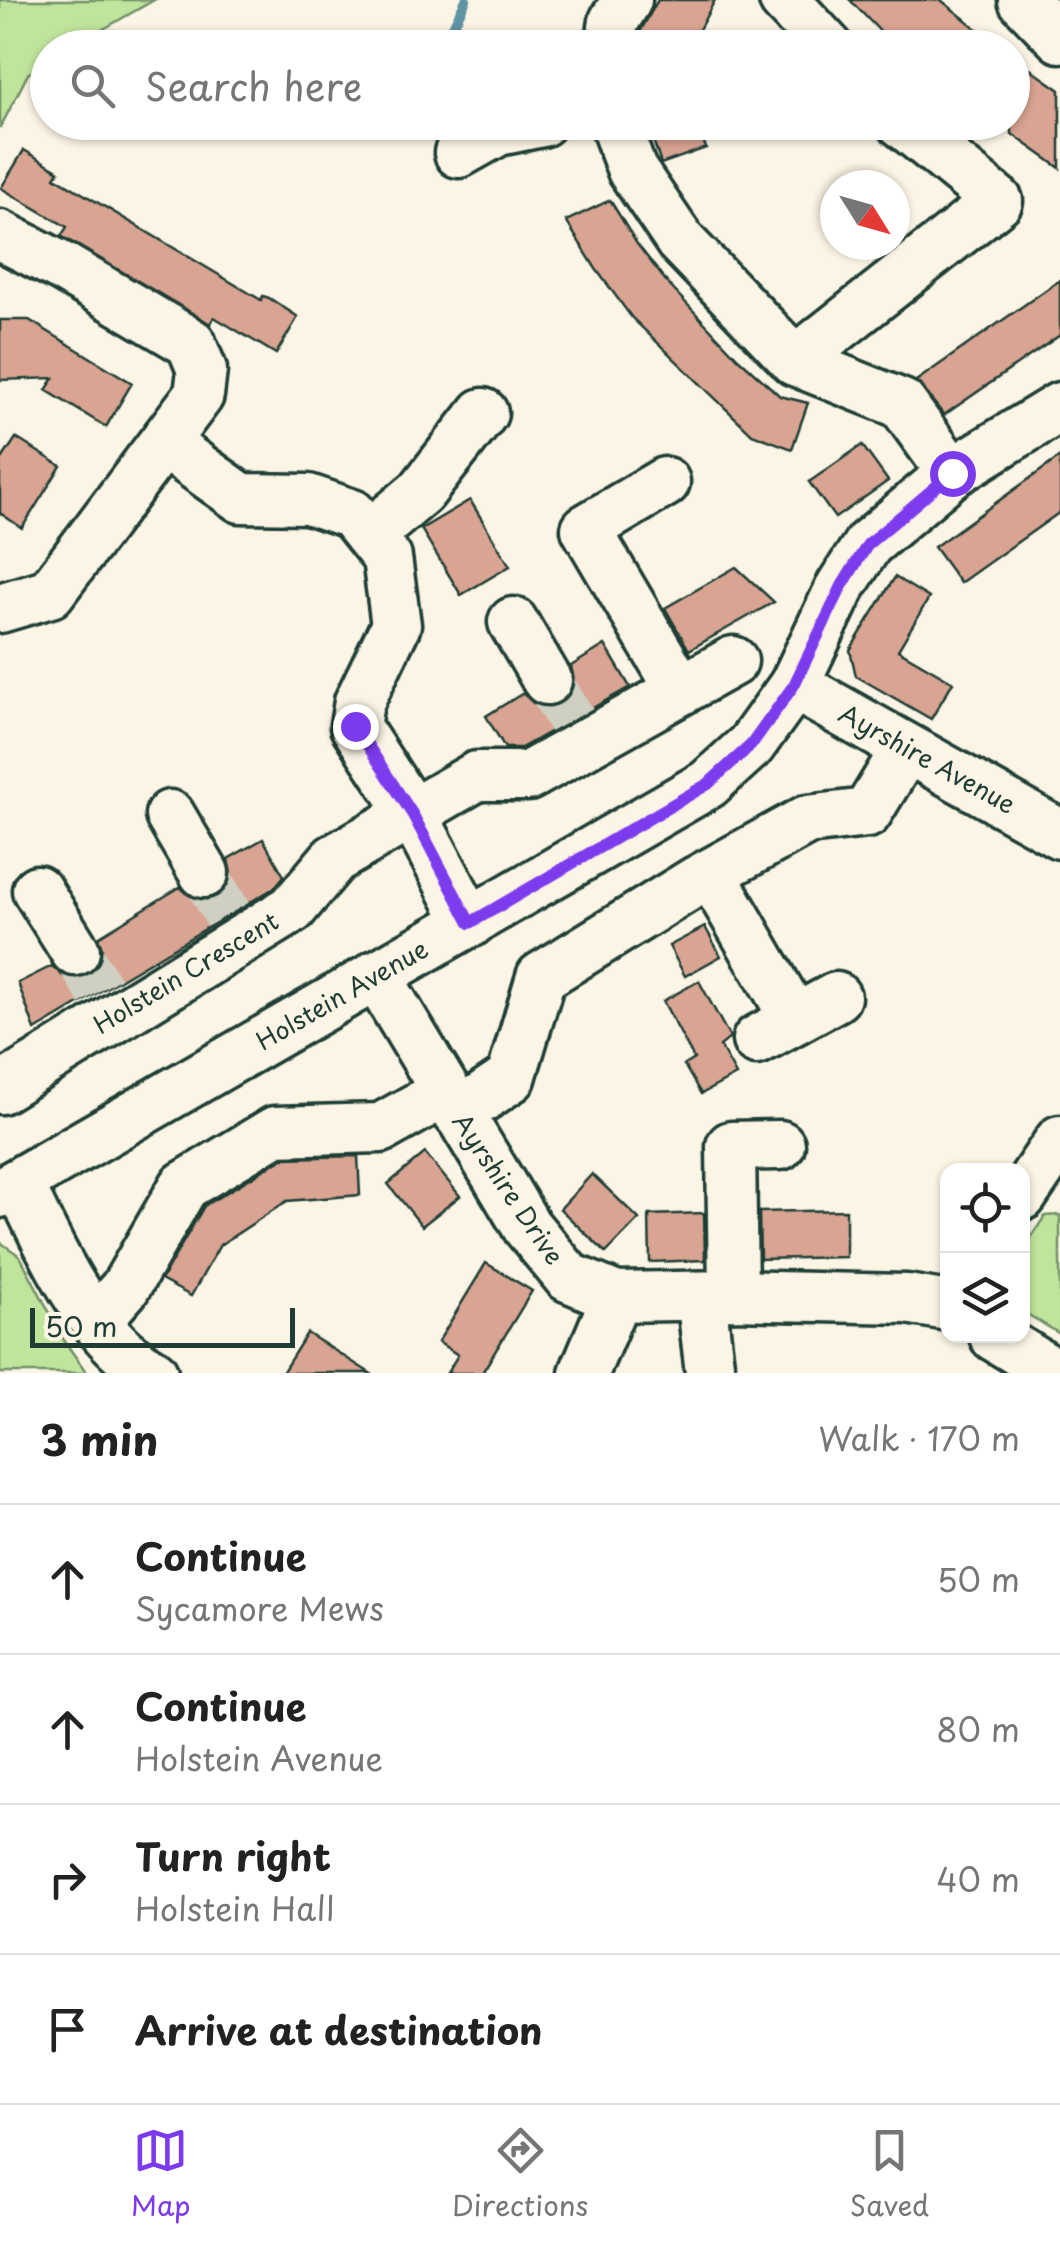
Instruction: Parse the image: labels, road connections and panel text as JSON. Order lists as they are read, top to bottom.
{
  "streets": {
    "street": [
      "Ayrshire Avenue",
      "Holstein Crescent",
      "Holstein Avenue",
      "Ayrshire Drive"
    ]
  },
  "crossings": [
    ["Ayrshire Avenue", "Holstein Avenue"],
    ["Holstein Avenue", "Ayrshire Drive"]
  ],
  "scale_bar": "50 m",
  "north": "bottom right",
  "page": {
    "search": "Search here",
    "scale": "50 m",
    "heading": ["3 min", "Walk · 170 m"],
    "list": [
      ["Continue", "Sycamore Mews", "50 m"],
      ["Continue", "Holstein Avenue", "80 m"],
      ["Turn right", "Holstein Hall", "40 m"],
      "Arrive at destination"
    ],
    "nav": ["Map", "Directions", "Saved"]
  }
}
